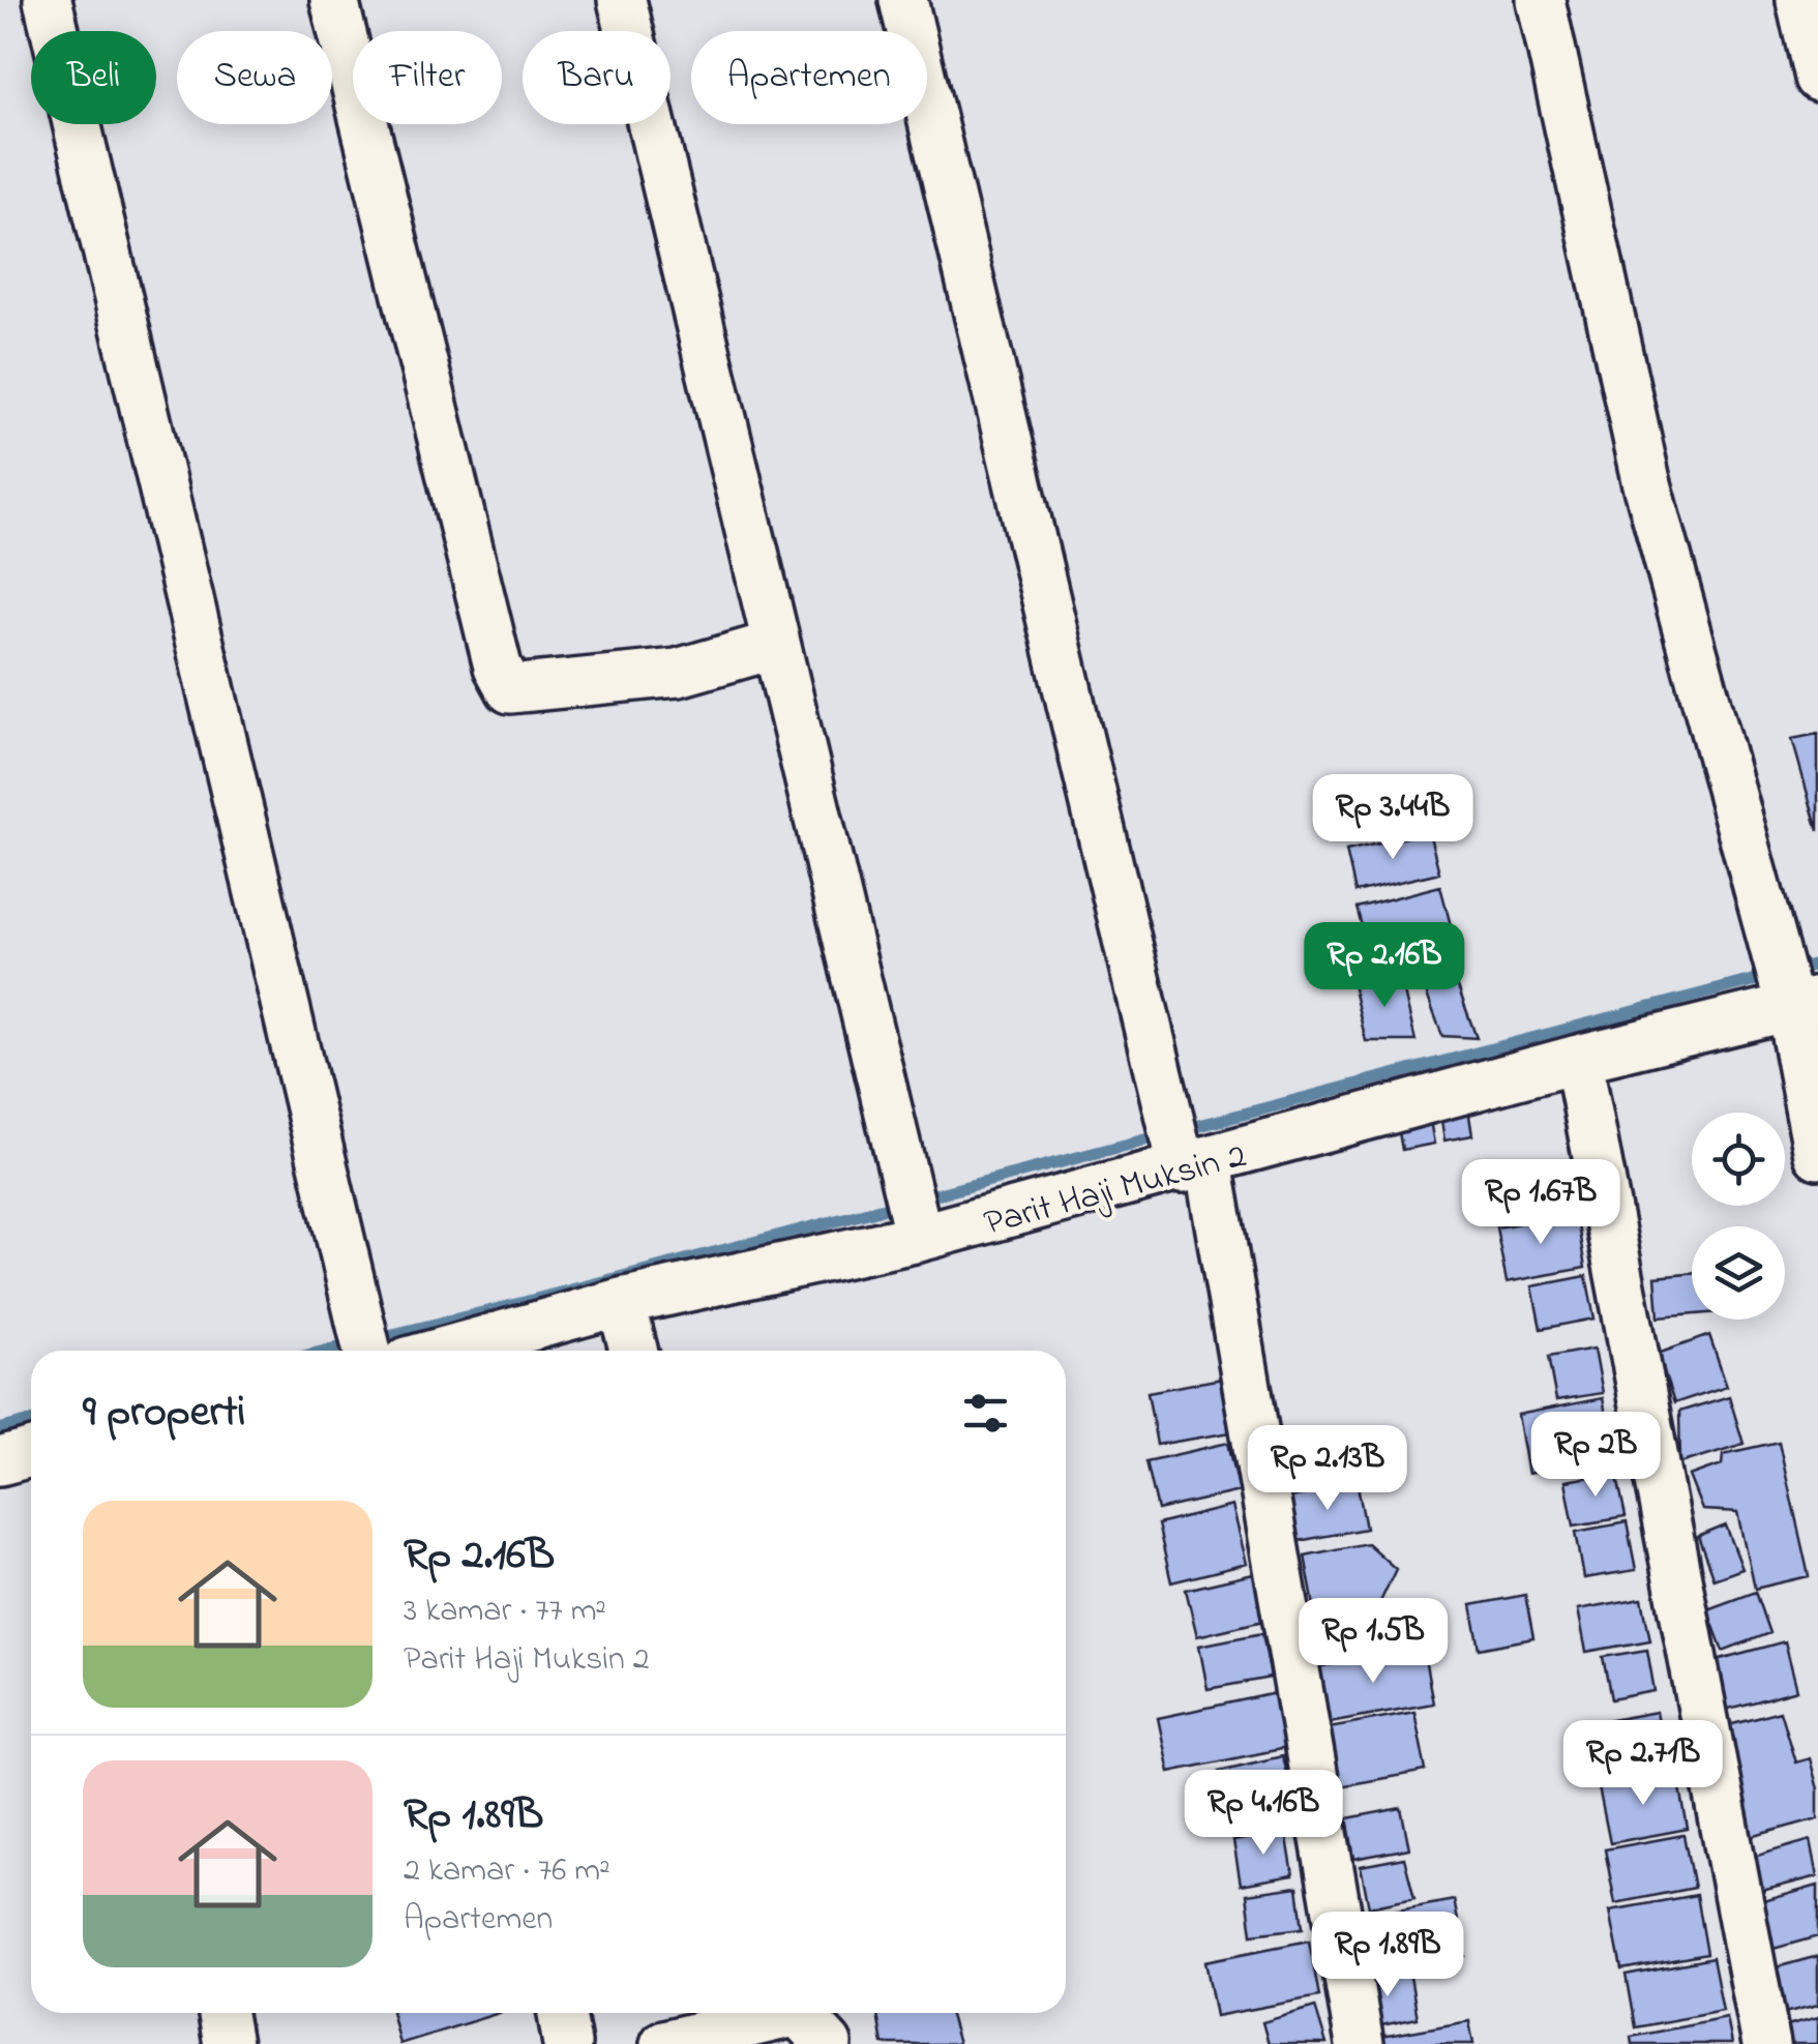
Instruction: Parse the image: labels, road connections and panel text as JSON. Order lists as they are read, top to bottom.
{
  "streets": {
    "street": ["Parit Haji Muksin 2"]
  },
  "page": {
    "chip": [
      "Beli",
      "Sewa",
      "Filter",
      "Baru",
      "Apartemen"
    ],
    "price": [
      "Rp 3.44B",
      "Rp 2.16B",
      "Rp 1.67B",
      "Rp 2B",
      "Rp 2.13B",
      "Rp 1.5B",
      "Rp 2.71B",
      "Rp 4.16B",
      "Rp 1.89B"
    ],
    "heading": "9 properti",
    "list": [
      {
        "name": "Rp 2.16B",
        "note": "3 kamar · 77 m² · Parit Haji Muksin 2"
      },
      {
        "name": "Rp 1.89B",
        "note": "2 kamar · 76 m² · Apartemen"
      }
    ]
  }
}
